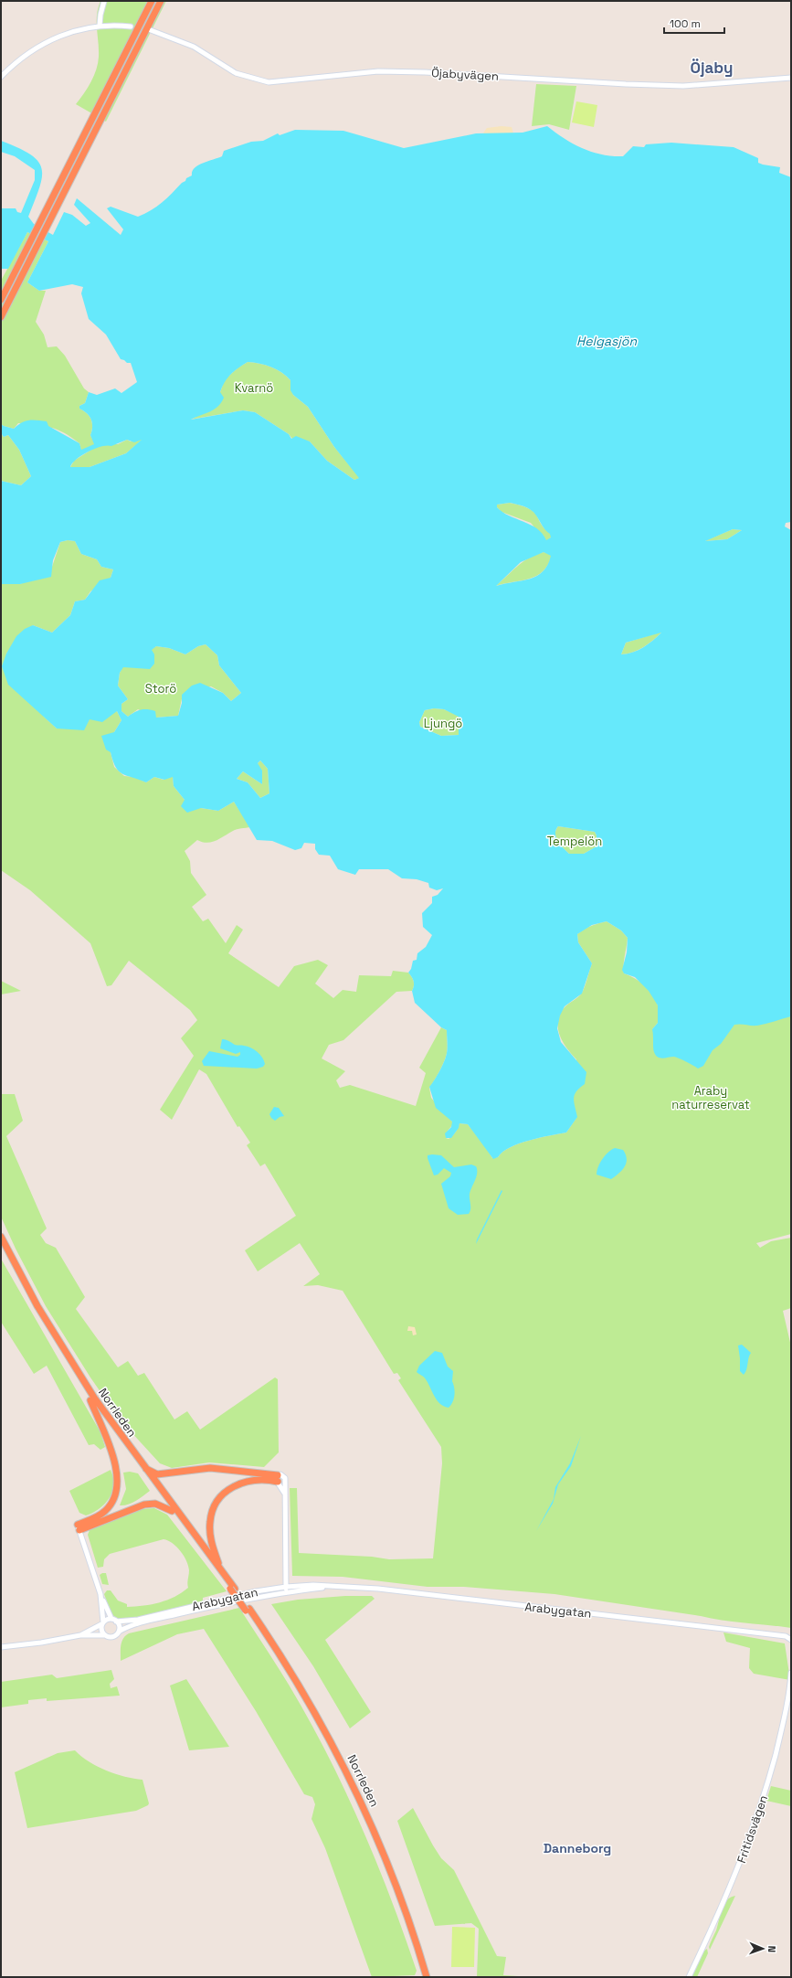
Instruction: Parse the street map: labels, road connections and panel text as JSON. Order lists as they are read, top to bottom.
{
  "streets": {
    "highway": ["Norrleden"],
    "street": ["Öjabyvägen", "Arabygatan", "Fritidsvägen"]
  },
  "districts": ["Öjaby", "Danneborg"],
  "water": ["Helgasjön"],
  "parks": [
    "Kvarnö",
    "Storö",
    "Ljungö",
    "Tempelön",
    "Araby naturreservat"
  ],
  "scale_bar": "100 m",
  "north": "right"
}
